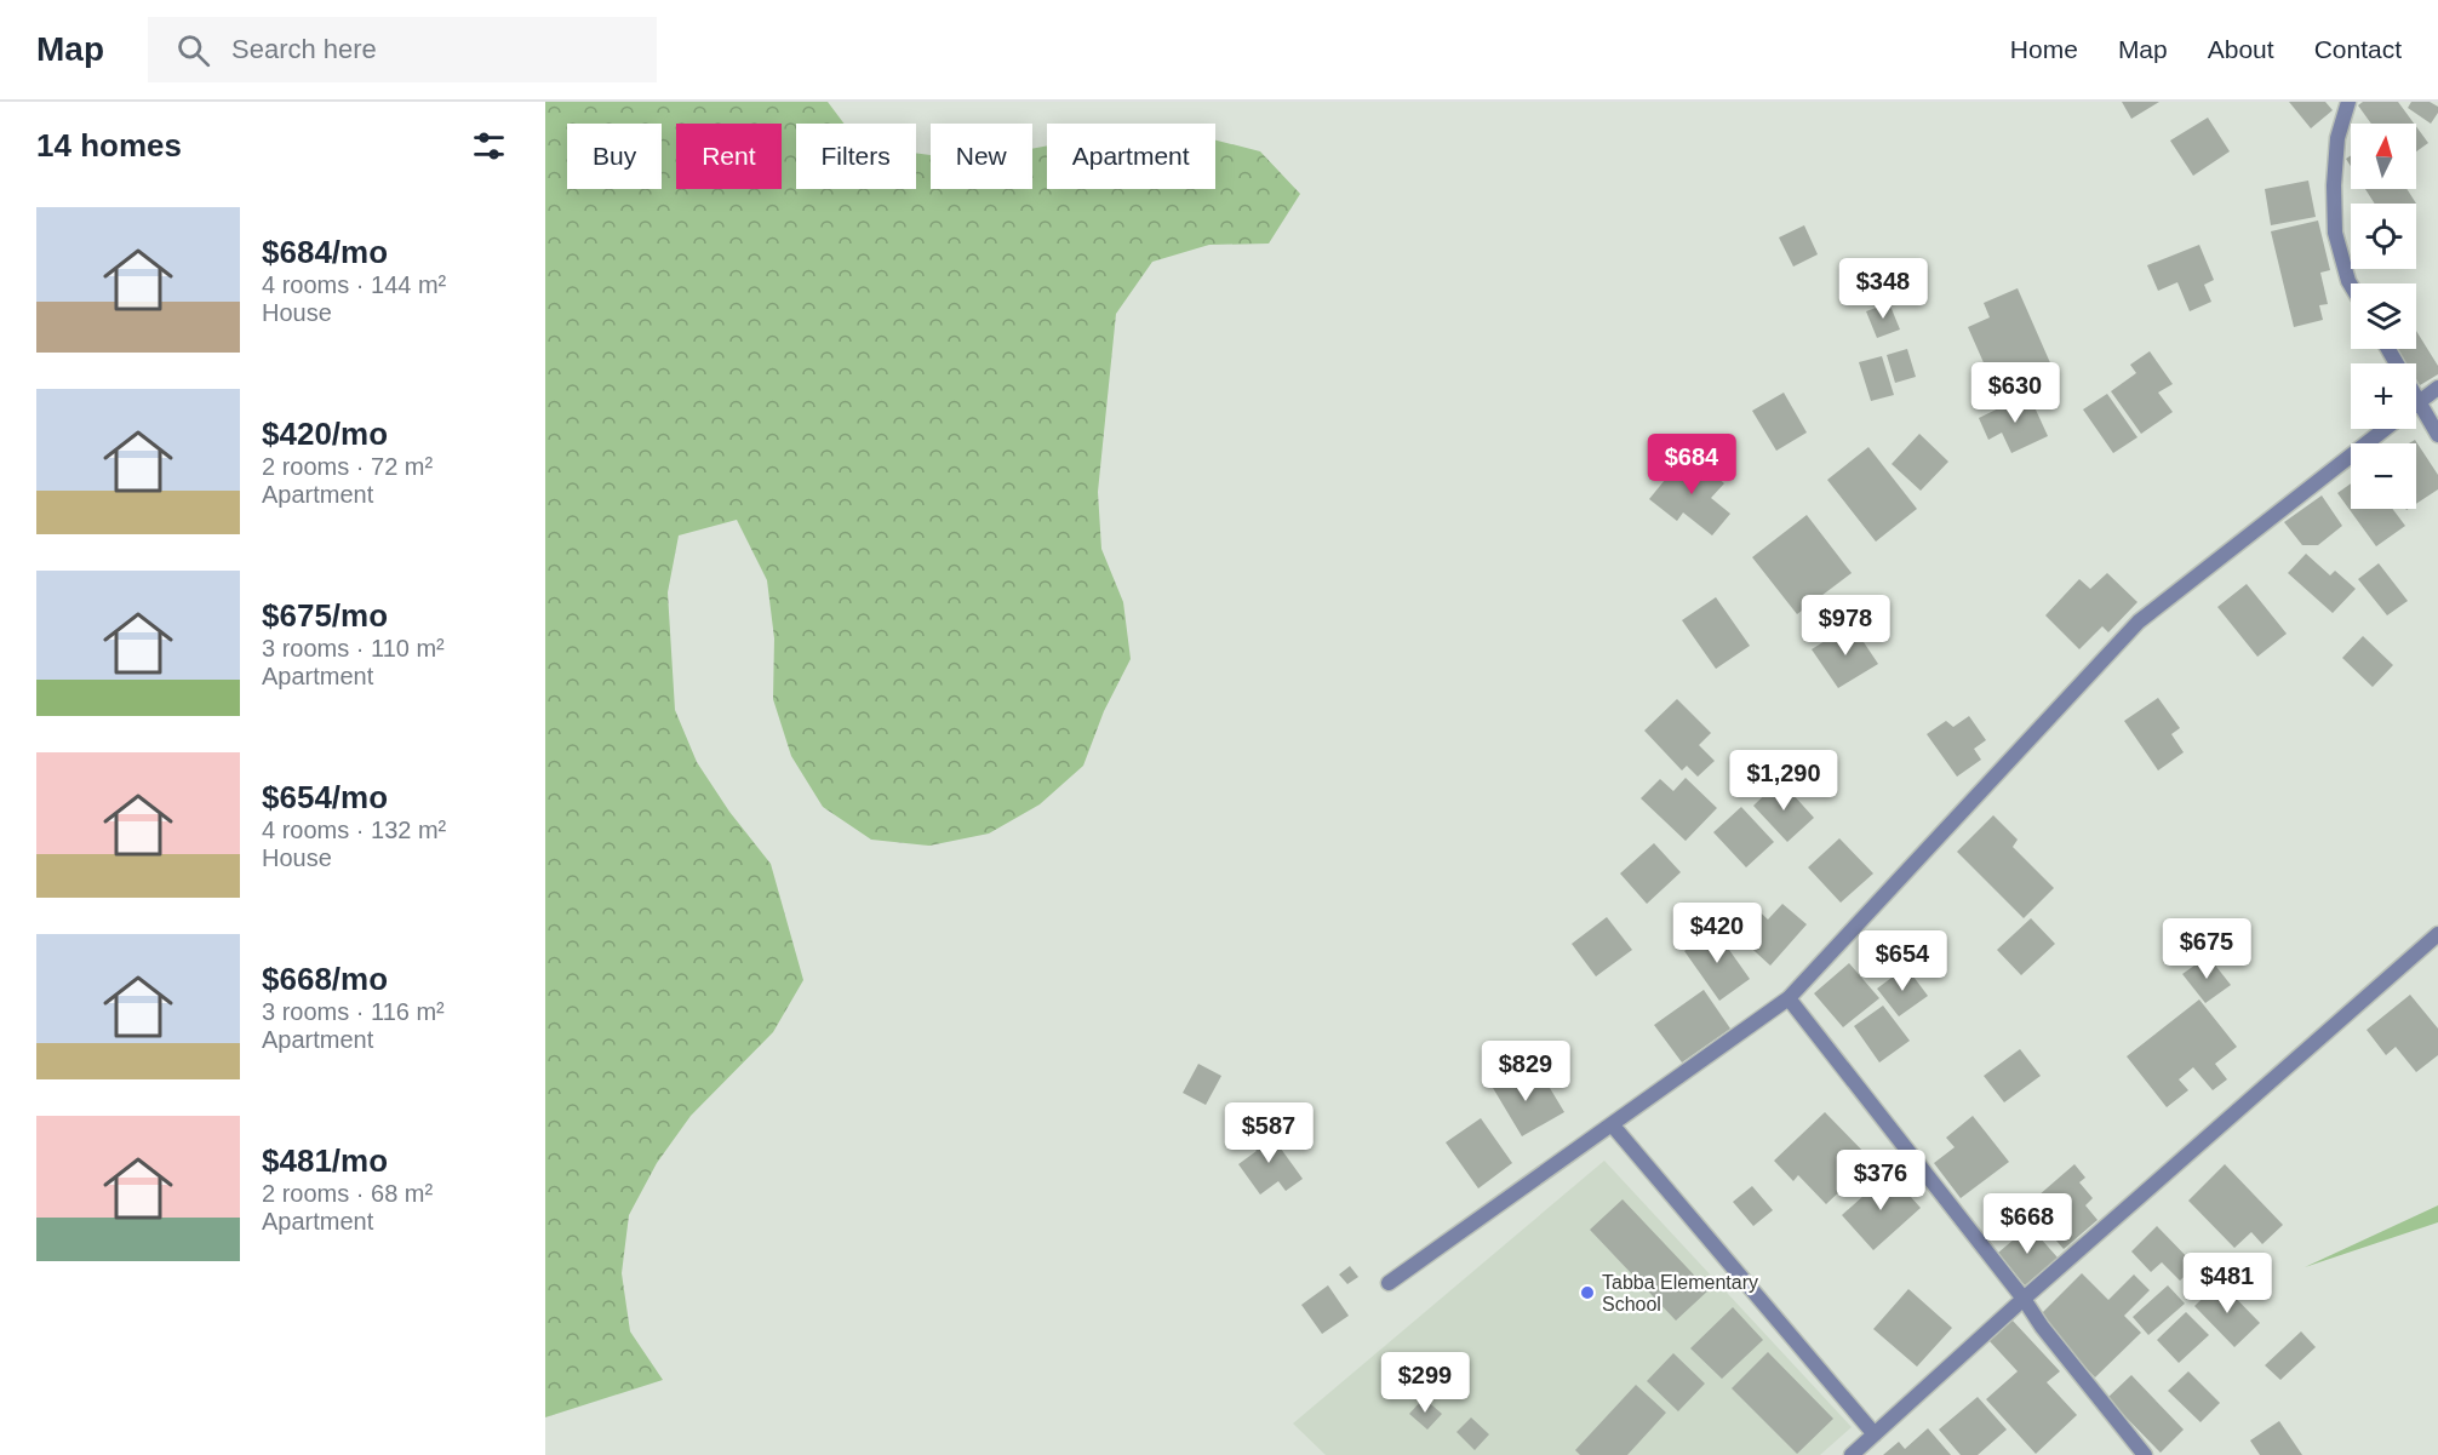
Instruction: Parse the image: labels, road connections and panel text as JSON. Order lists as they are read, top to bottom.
{
  "places": ["Tabba Elementary School"],
  "north": "top",
  "page": {
    "header": "Map",
    "search": "Search here",
    "nav": [
      "Home",
      "Map",
      "About",
      "Contact"
    ],
    "heading": "14 homes",
    "map_buttons": ["+", "−"],
    "chip": [
      "Buy",
      "Rent",
      "Filters",
      "New",
      "Apartment"
    ],
    "list": [
      {
        "name": "$684/mo",
        "note": "4 rooms · 144 m² · House"
      },
      {
        "name": "$420/mo",
        "note": "2 rooms · 72 m² · Apartment"
      },
      {
        "name": "$675/mo",
        "note": "3 rooms · 110 m² · Apartment"
      },
      {
        "name": "$654/mo",
        "note": "4 rooms · 132 m² · House"
      },
      {
        "name": "$668/mo",
        "note": "3 rooms · 116 m² · Apartment"
      },
      {
        "name": "$481/mo",
        "note": "2 rooms · 68 m² · Apartment"
      }
    ],
    "price": [
      "$348",
      "$630",
      "$684",
      "$978",
      "$1,290",
      "$420",
      "$675",
      "$654",
      "$829",
      "$587",
      "$376",
      "$668",
      "$481",
      "$299"
    ]
  }
}
